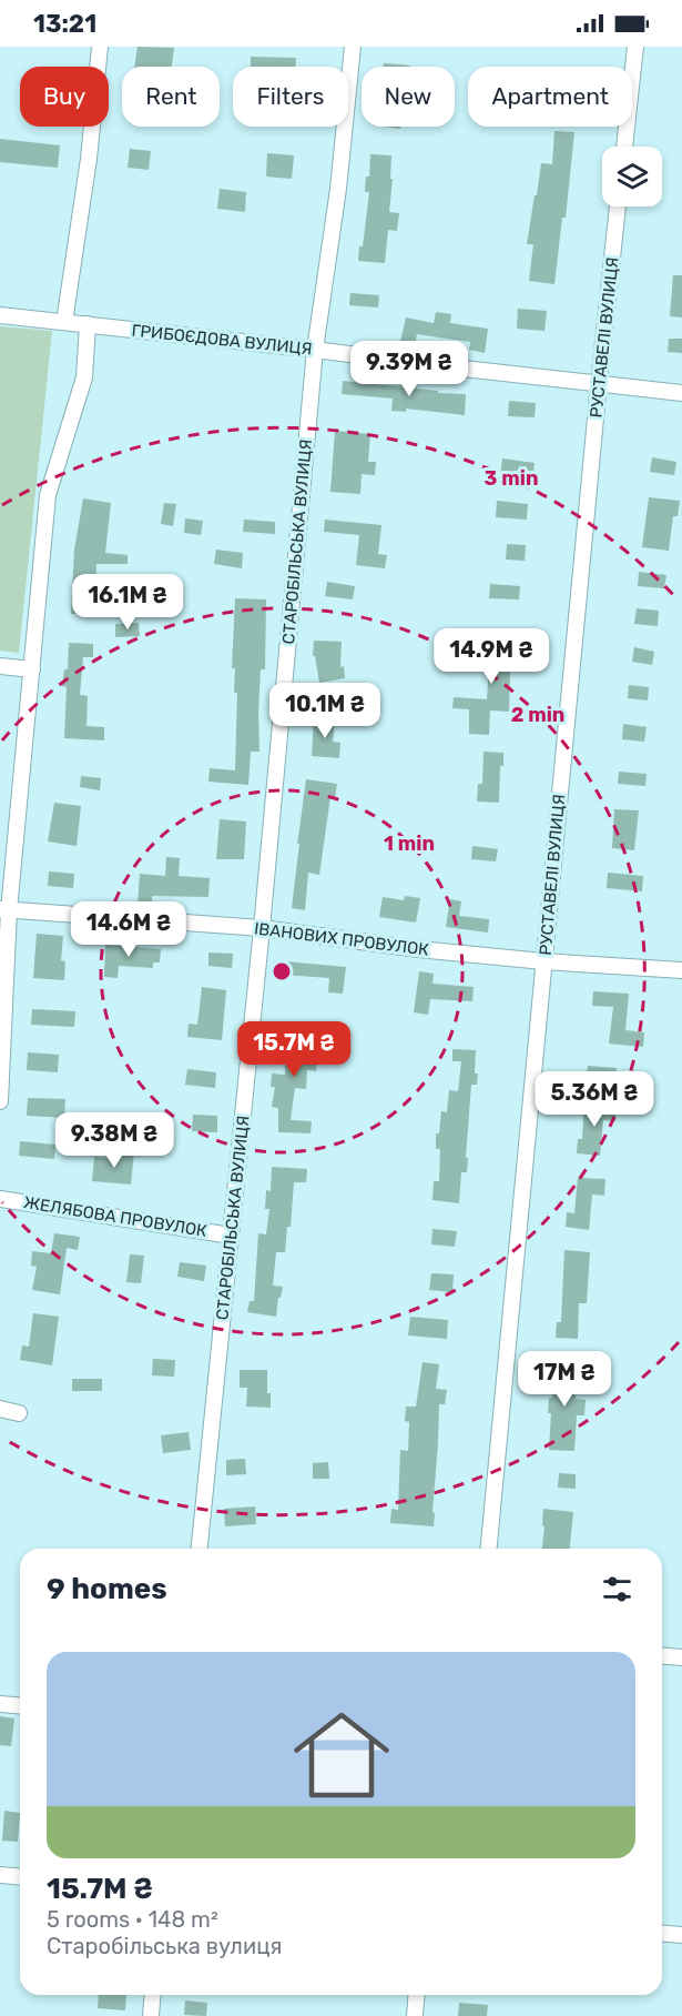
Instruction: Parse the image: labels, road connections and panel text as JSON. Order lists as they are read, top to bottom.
{
  "streets": {
    "street": [
      "РУСТАВЕЛІ ВУЛИЦЯ",
      "ГРИБОЄДОВА ВУЛИЦЯ",
      "СТАРОБІЛЬСЬКА ВУЛИЦЯ",
      "ІВАНОВИХ ПРОВУЛОК",
      "ЖЕЛЯБОВА ПРОВУЛОК"
    ]
  },
  "crossings": [
    ["РУСТАВЕЛІ ВУЛИЦЯ", "ГРИБОЄДОВА ВУЛИЦЯ"],
    ["РУСТАВЕЛІ ВУЛИЦЯ", "ІВАНОВИХ ПРОВУЛОК"],
    ["ГРИБОЄДОВА ВУЛИЦЯ", "СТАРОБІЛЬСЬКА ВУЛИЦЯ"],
    ["СТАРОБІЛЬСЬКА ВУЛИЦЯ", "ІВАНОВИХ ПРОВУЛОК"],
    ["СТАРОБІЛЬСЬКА ВУЛИЦЯ", "ЖЕЛЯБОВА ПРОВУЛОК"]
  ],
  "page": {
    "status": "13:21",
    "chip": [
      "Buy",
      "Rent",
      "Filters",
      "New",
      "Apartment"
    ],
    "price": [
      "9.39M ₴",
      "16.1M ₴",
      "14.9M ₴",
      "10.1M ₴",
      "14.6M ₴",
      "15.7M ₴",
      "5.36M ₴",
      "9.38M ₴",
      "17M ₴"
    ],
    "heading": "9 homes",
    "list": [
      {
        "name": "15.7M ₴",
        "note": "5 rooms · 148 m² · Старобільська вулиця"
      }
    ]
  },
  "rings": ["3 min", "2 min", "1 min"]
}
